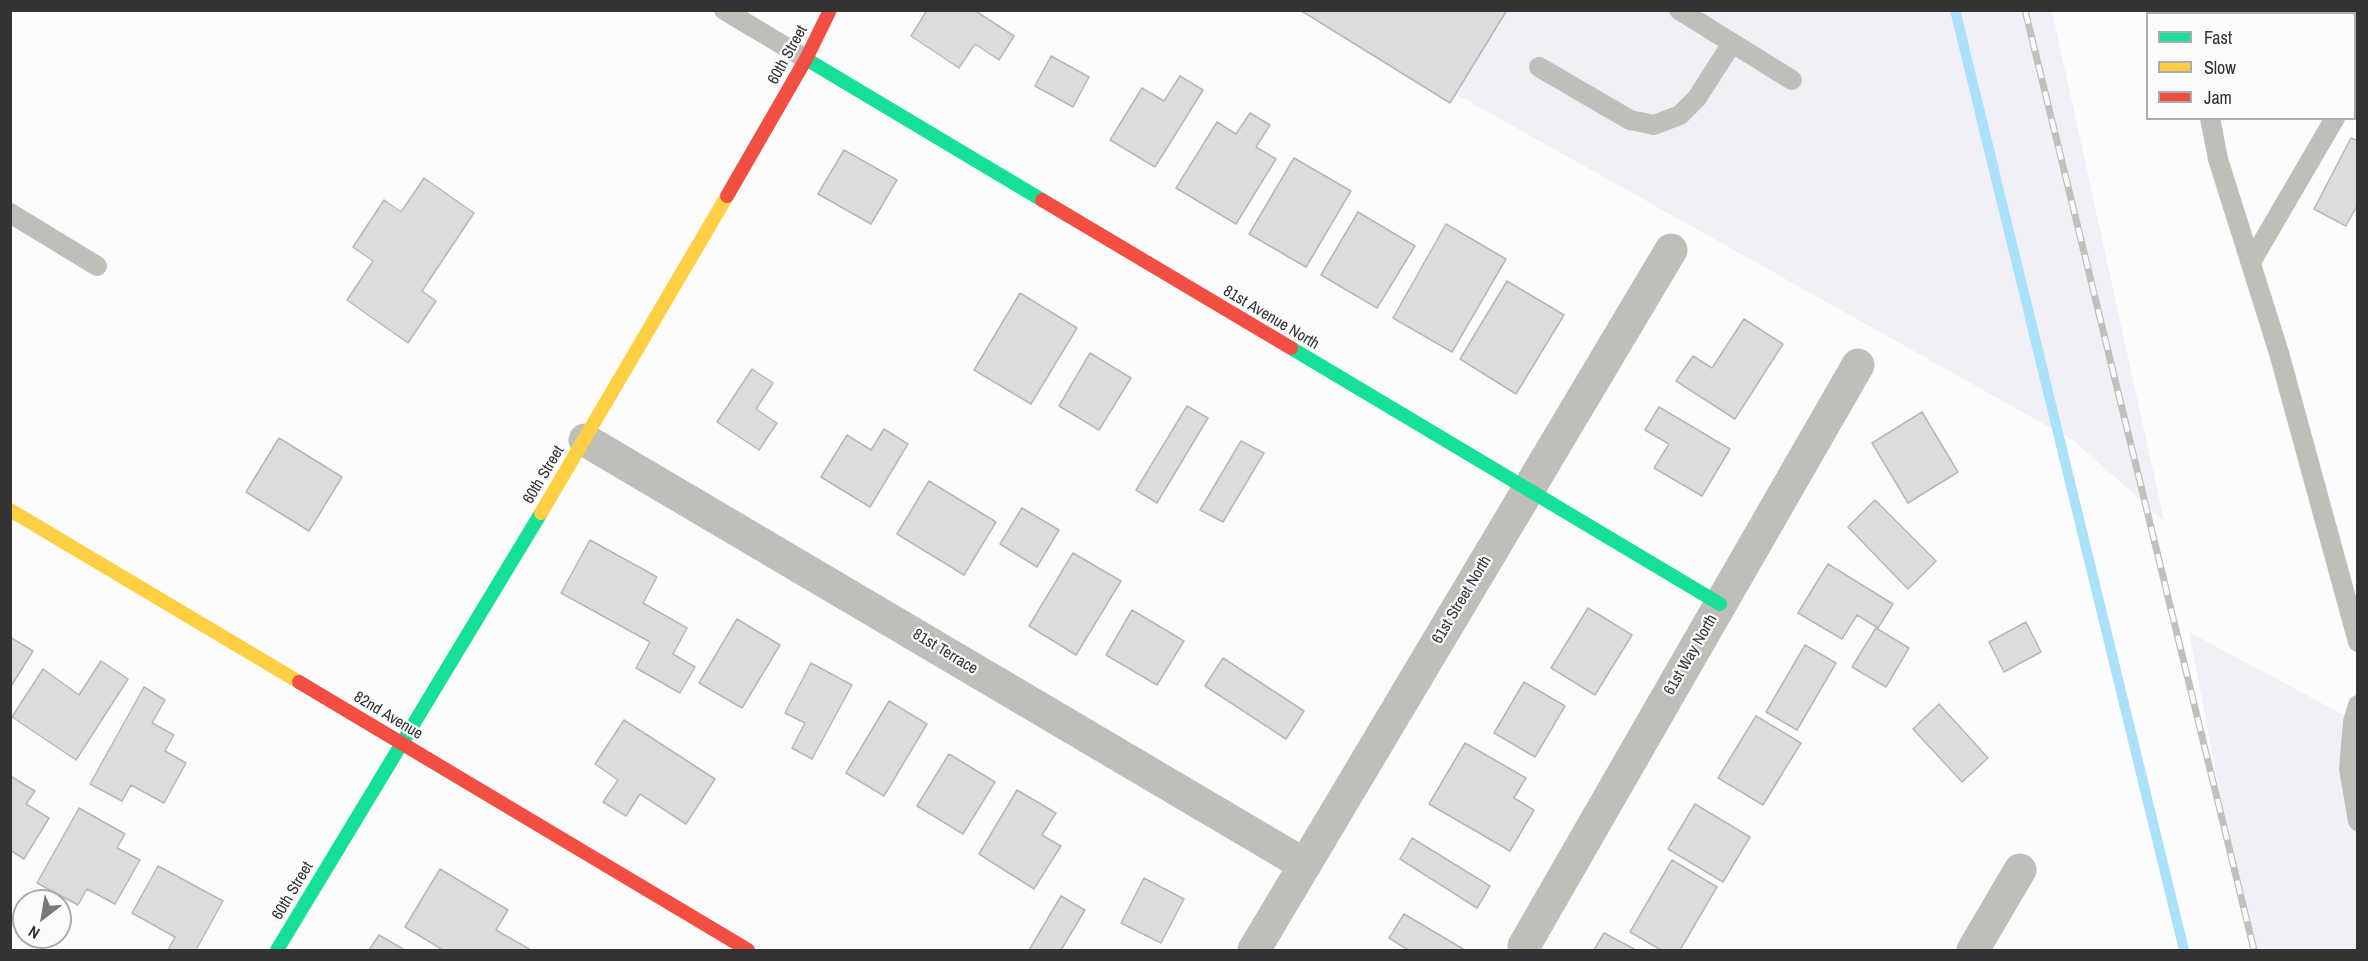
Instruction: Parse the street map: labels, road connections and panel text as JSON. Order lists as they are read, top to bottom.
{
  "streets": {
    "street": [
      "60th Street",
      "81st Avenue North",
      "61st Street North",
      "81st Terrace",
      "61st Way North",
      "82nd Avenue"
    ]
  },
  "crossings": [
    ["60th Street", "81st Avenue North"],
    ["60th Street", "81st Terrace"],
    ["60th Street", "82nd Avenue"],
    ["81st Avenue North", "61st Street North"],
    ["81st Avenue North", "61st Way North"],
    ["61st Street North", "81st Terrace"]
  ],
  "legend": ["Fast", "Slow", "Jam"],
  "north": "bottom left"
}
